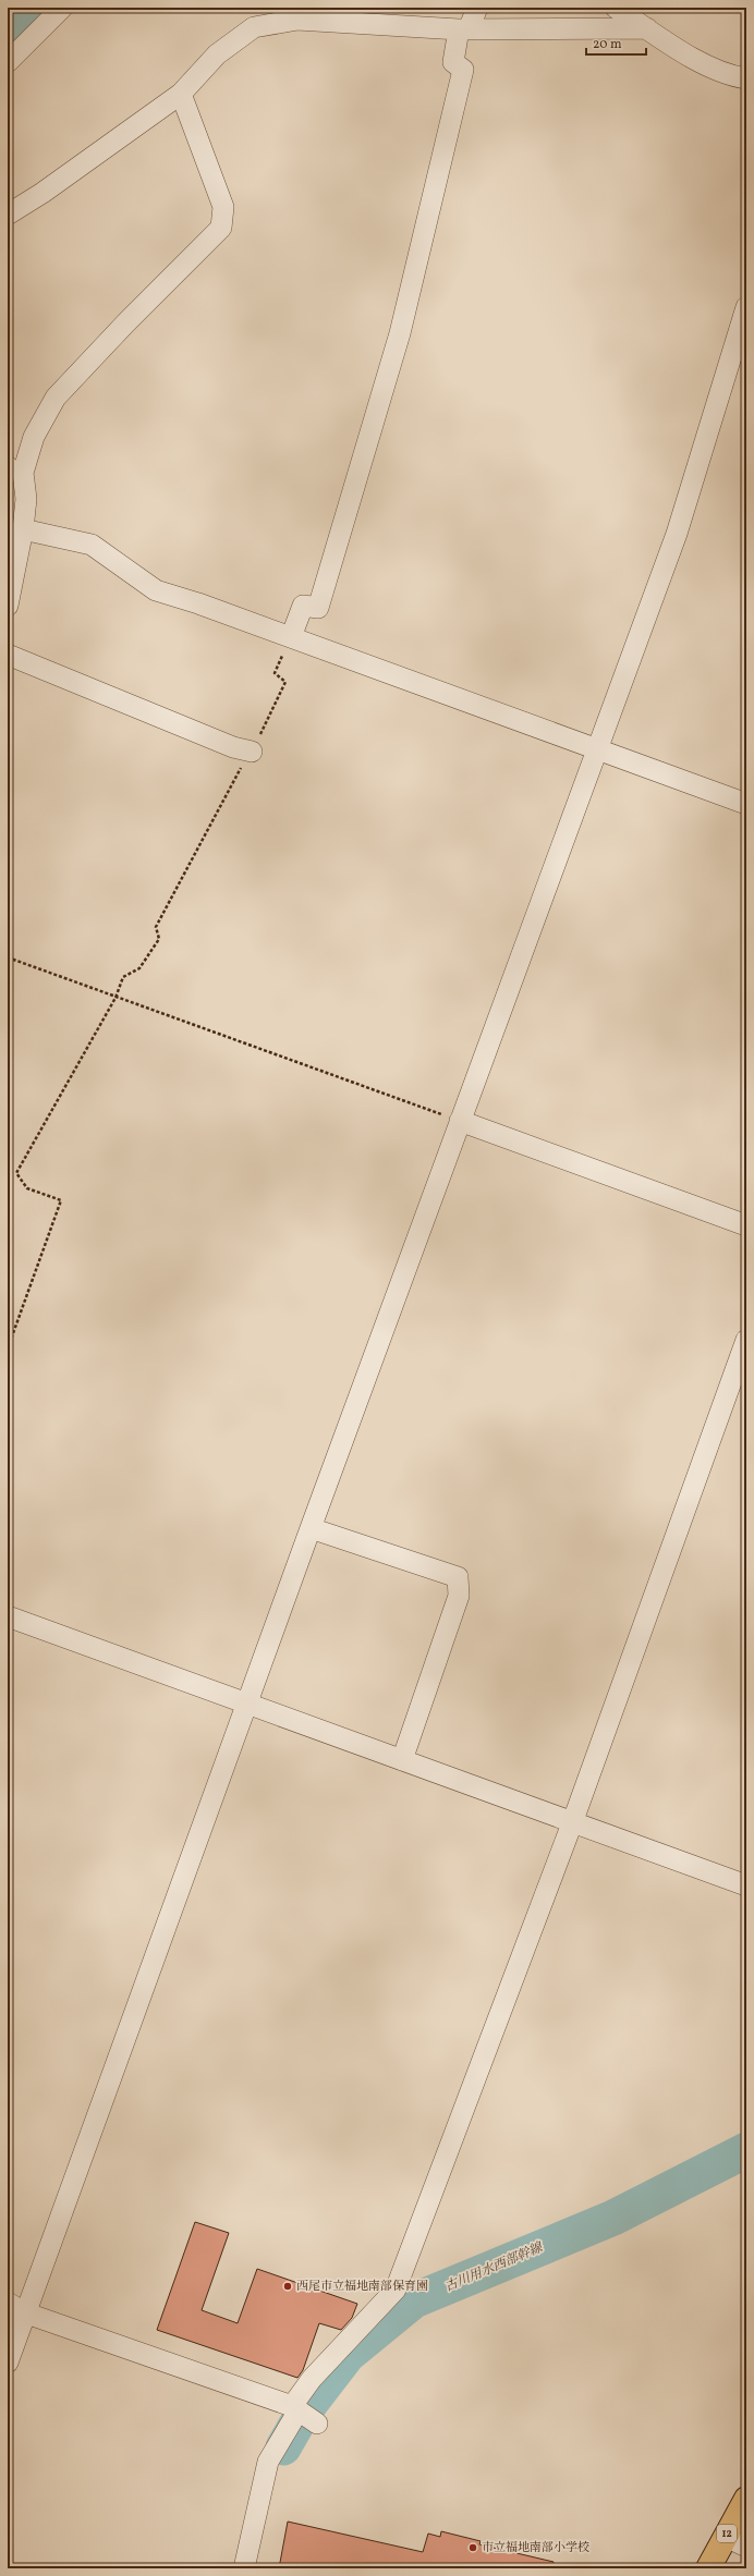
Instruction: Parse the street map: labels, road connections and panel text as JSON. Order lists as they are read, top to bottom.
{
  "streets": {
    "main road": ["12"]
  },
  "water": ["古川用水西部幹線"],
  "places": ["西尾市立福地南部保育園", "市立福地南部小学校"],
  "scale_bar": "20 m"
}
